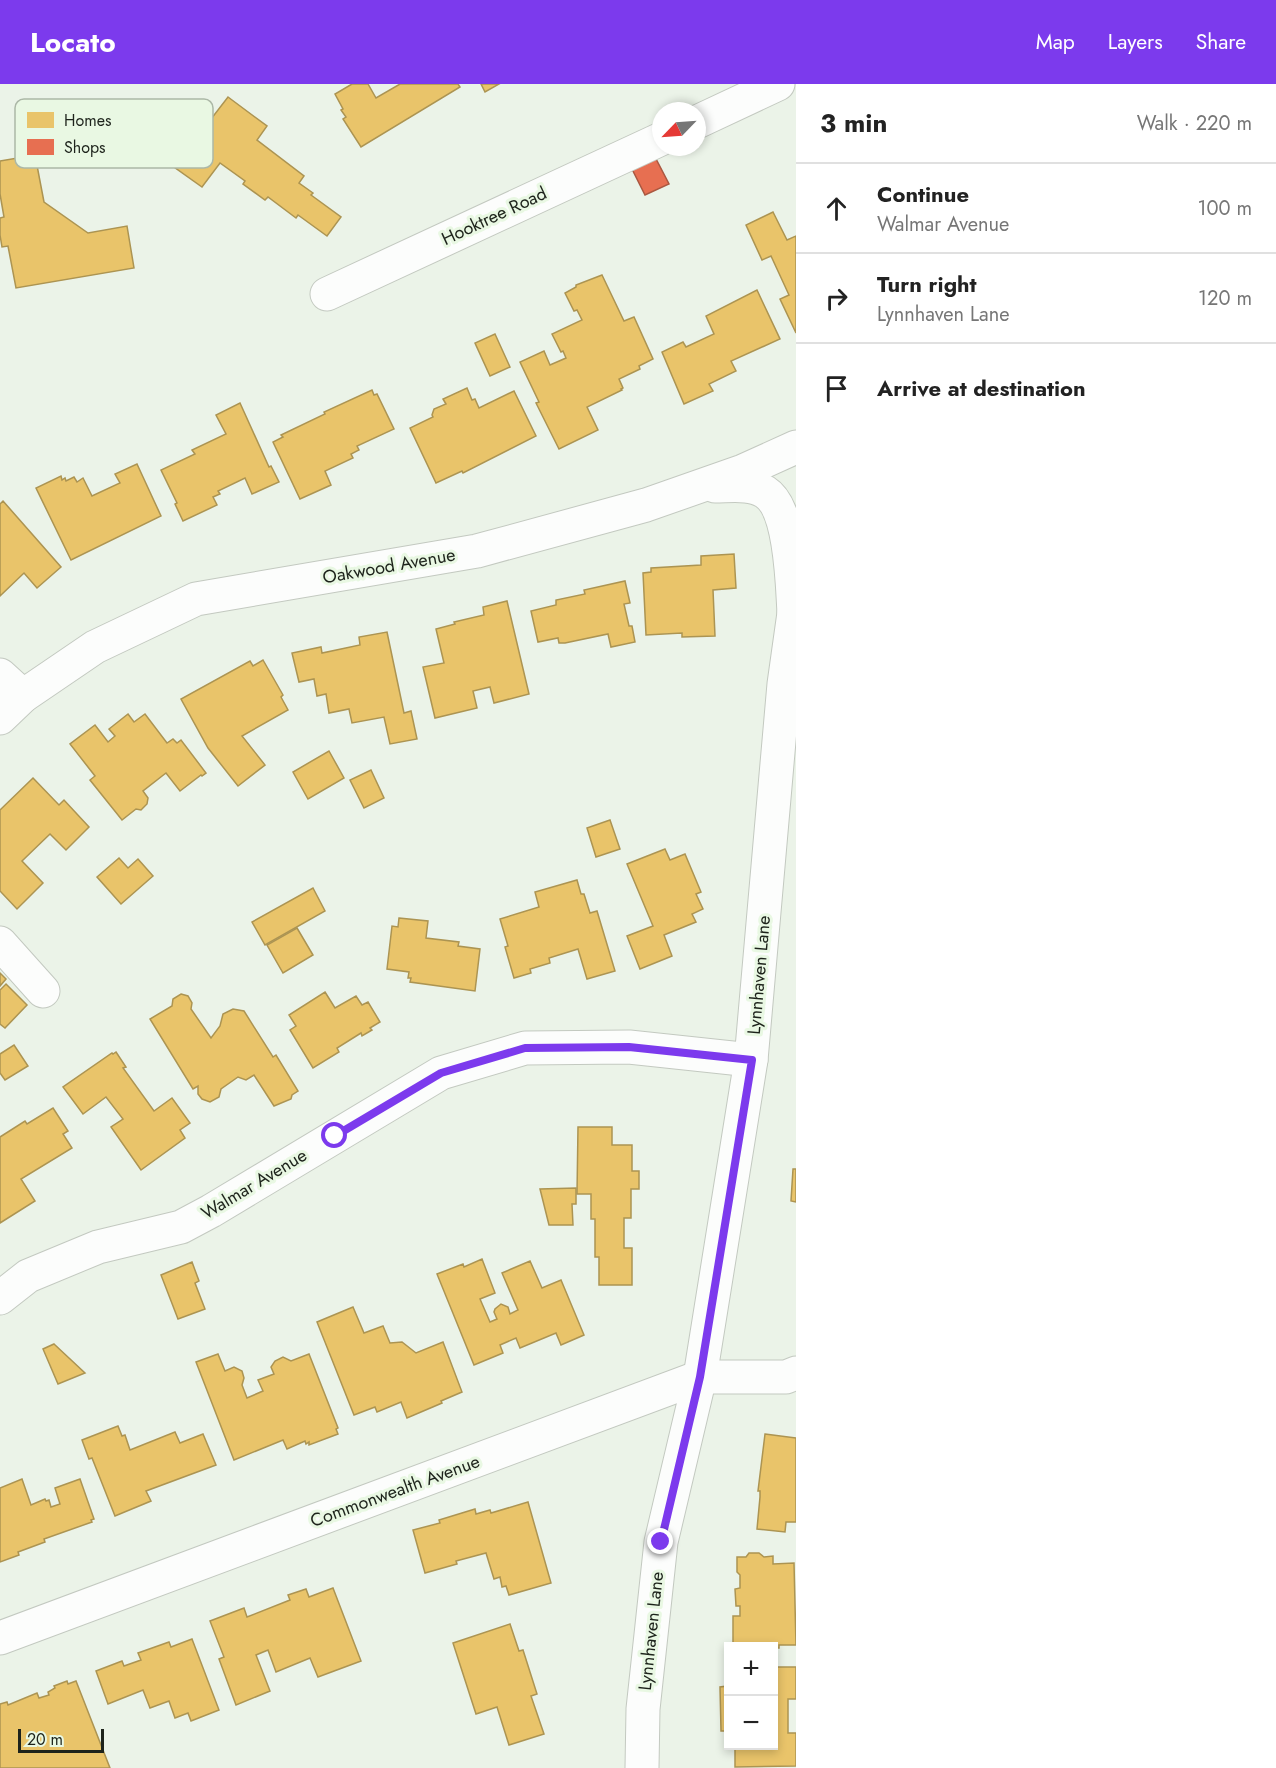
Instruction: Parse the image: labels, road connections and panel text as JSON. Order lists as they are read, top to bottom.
{
  "streets": {
    "street": [
      "Hooktree Road",
      "Oakwood Avenue",
      "Lynnhaven Lane",
      "Walmar Avenue",
      "Commonwealth Avenue"
    ]
  },
  "crossings": [
    ["Oakwood Avenue", "Lynnhaven Lane"],
    ["Lynnhaven Lane", "Walmar Avenue"],
    ["Lynnhaven Lane", "Commonwealth Avenue"]
  ],
  "legend": ["Homes", "Shops"],
  "scale_bar": "20 m",
  "north": "bottom left",
  "page": {
    "header": "Locato",
    "nav": ["Map", "Layers", "Share"],
    "heading": ["3 min", "Walk · 220 m"],
    "list": [
      ["Continue", "Walmar Avenue", "100 m"],
      ["Turn right", "Lynnhaven Lane", "120 m"],
      "Arrive at destination"
    ],
    "map_buttons": ["+", "−"],
    "scale": "20 m"
  }
}
